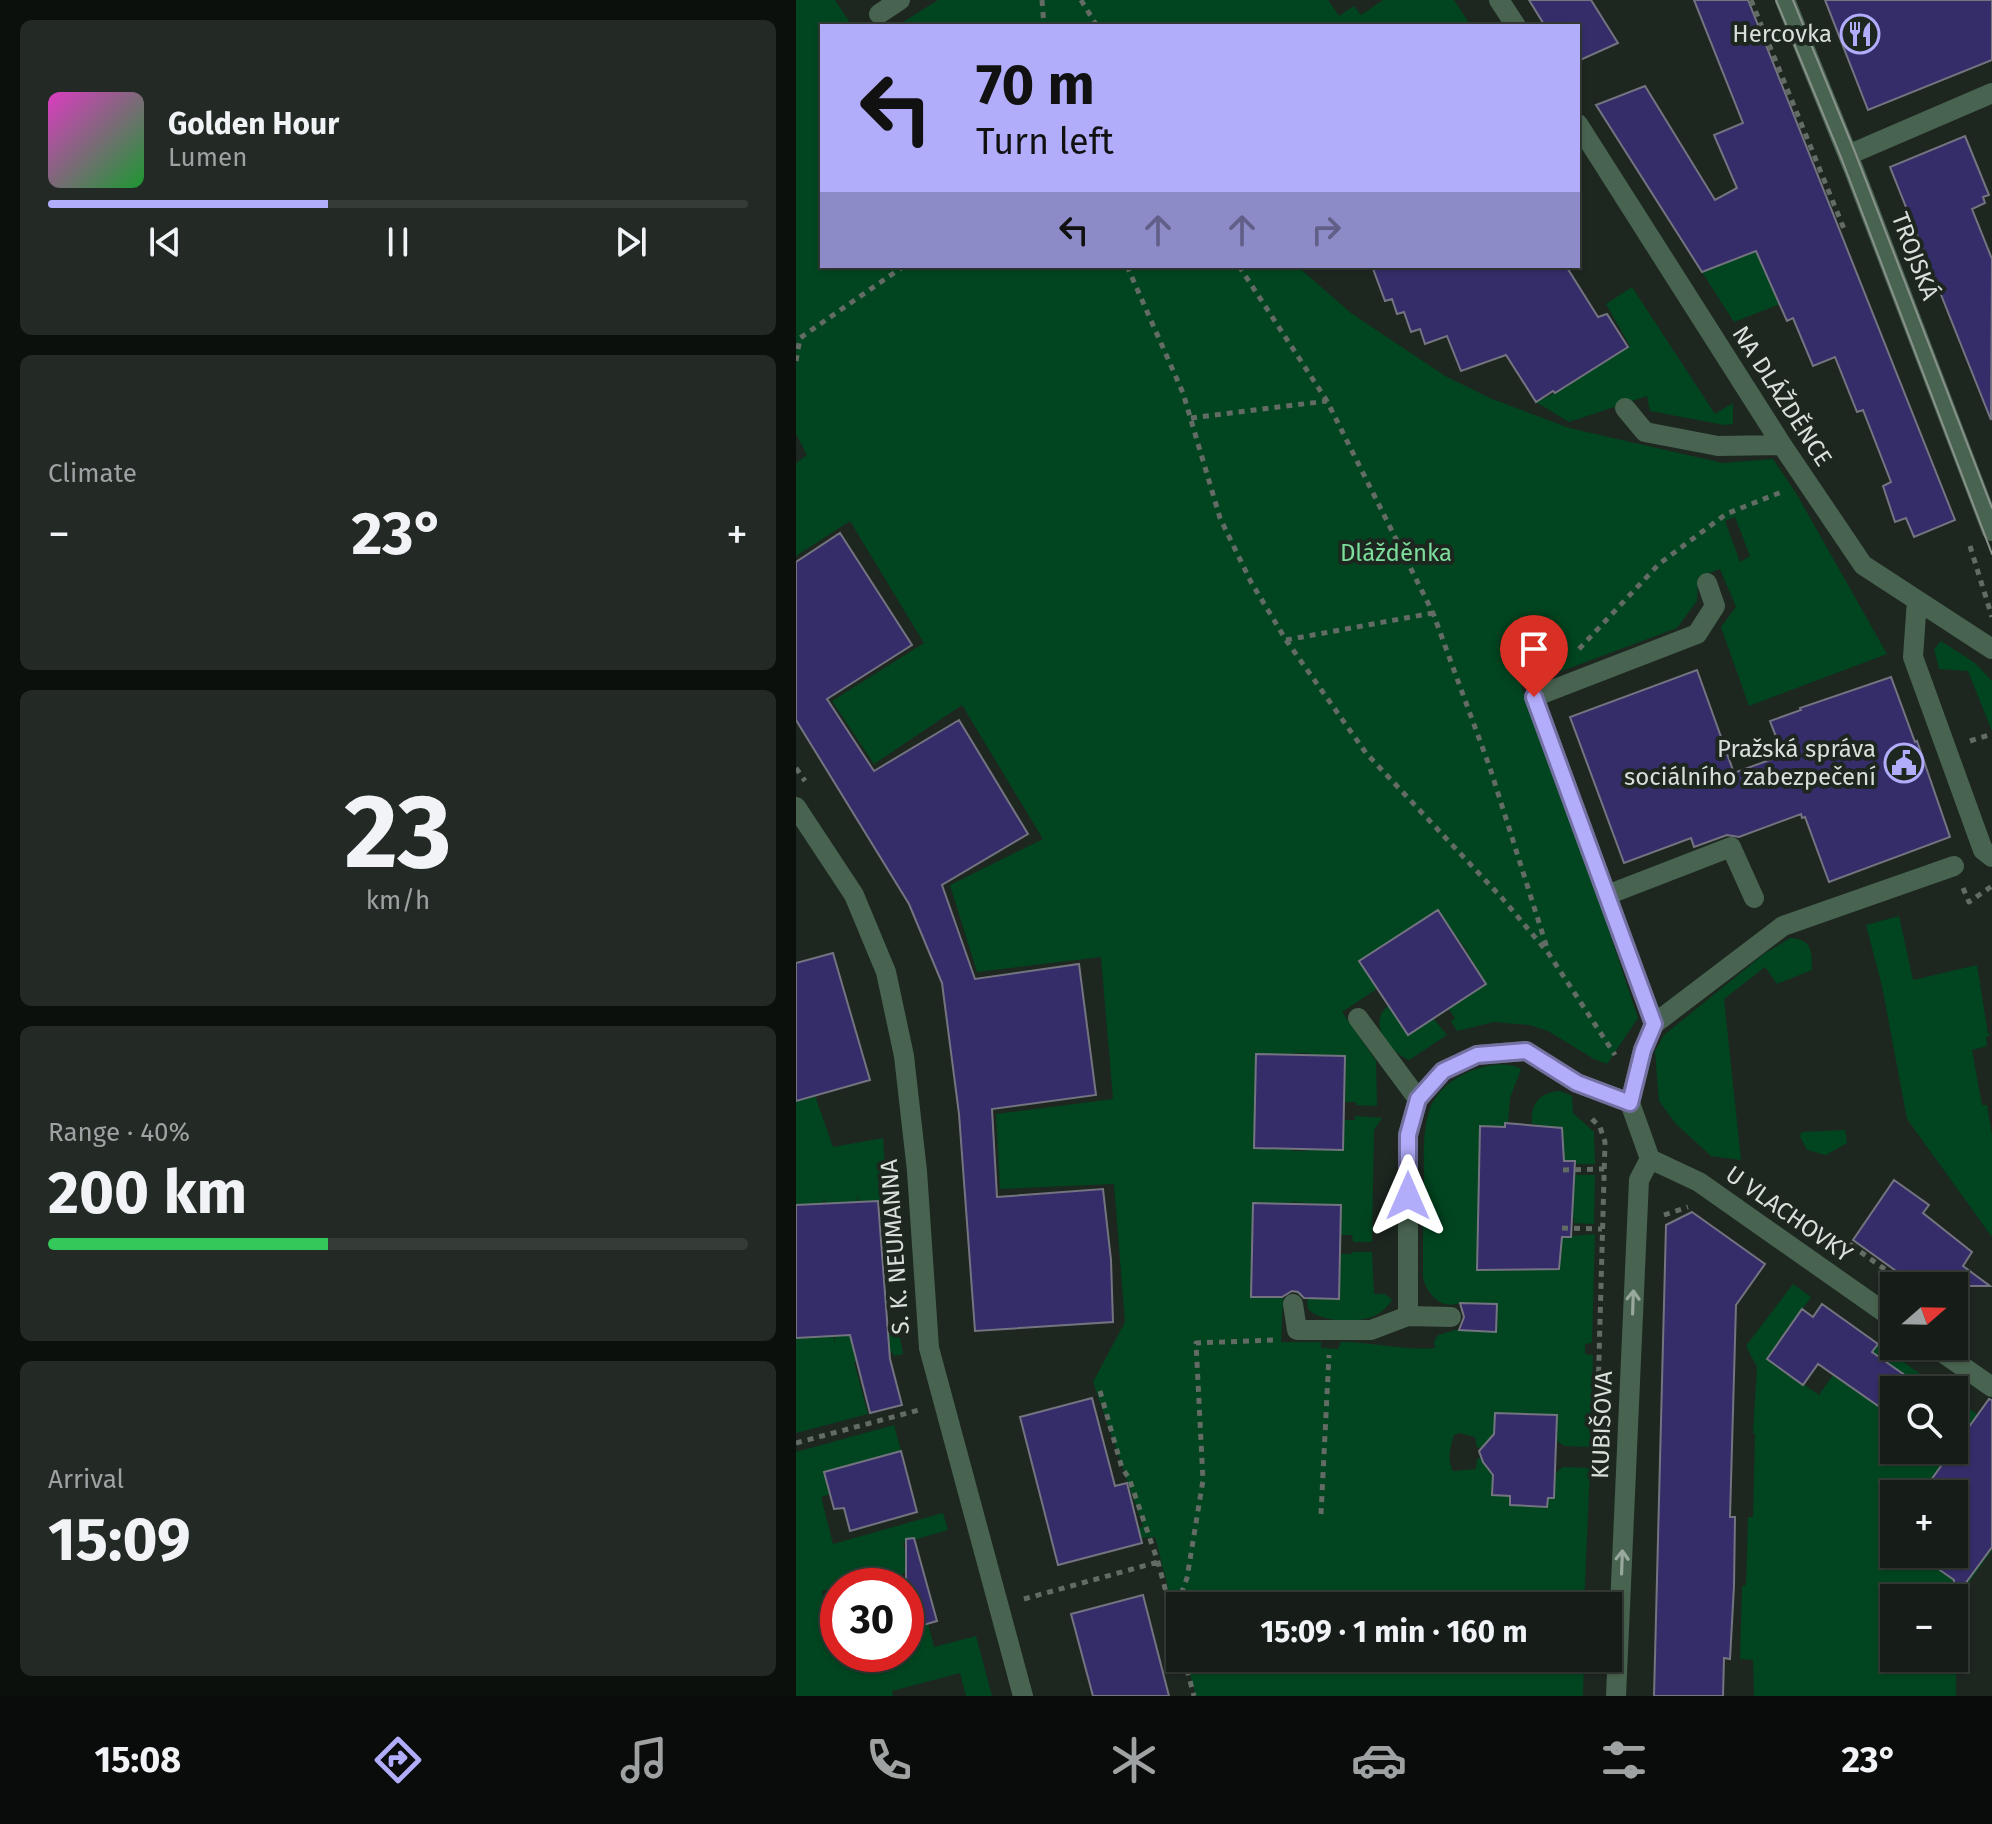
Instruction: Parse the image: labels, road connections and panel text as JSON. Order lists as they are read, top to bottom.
{
  "streets": {
    "street": [
      "TROJSKÁ",
      "NA DLÁŽDĚNCE",
      "U VLACHOVKY",
      "S. K. NEUMANNA",
      "KUBIŠOVA"
    ]
  },
  "crossings": [
    ["U VLACHOVKY", "KUBIŠOVA"]
  ],
  "one_way": ["KUBIŠOVA"],
  "parks": ["Dlážděnka"],
  "places": {
    "restaurant": ["Hercovka"],
    "public building": ["Pražská správa sociálního zabezpečení"]
  },
  "north": "right",
  "page": {
    "turn": ["70 m", "Turn left"],
    "song": ["Golden Hour", "Lumen"],
    "tile": [
      "Climate",
      ["23", "km/h"],
      ["Range · 40%", "200 km"],
      ["Arrival", "15:09"]
    ],
    "heat": ["−", "23°", "+"],
    "map_buttons": ["+", "−"],
    "limit": "30",
    "trip": "15:09 · 1 min · 160 m",
    "tabs": ["15:08", "23°"]
  }
}
